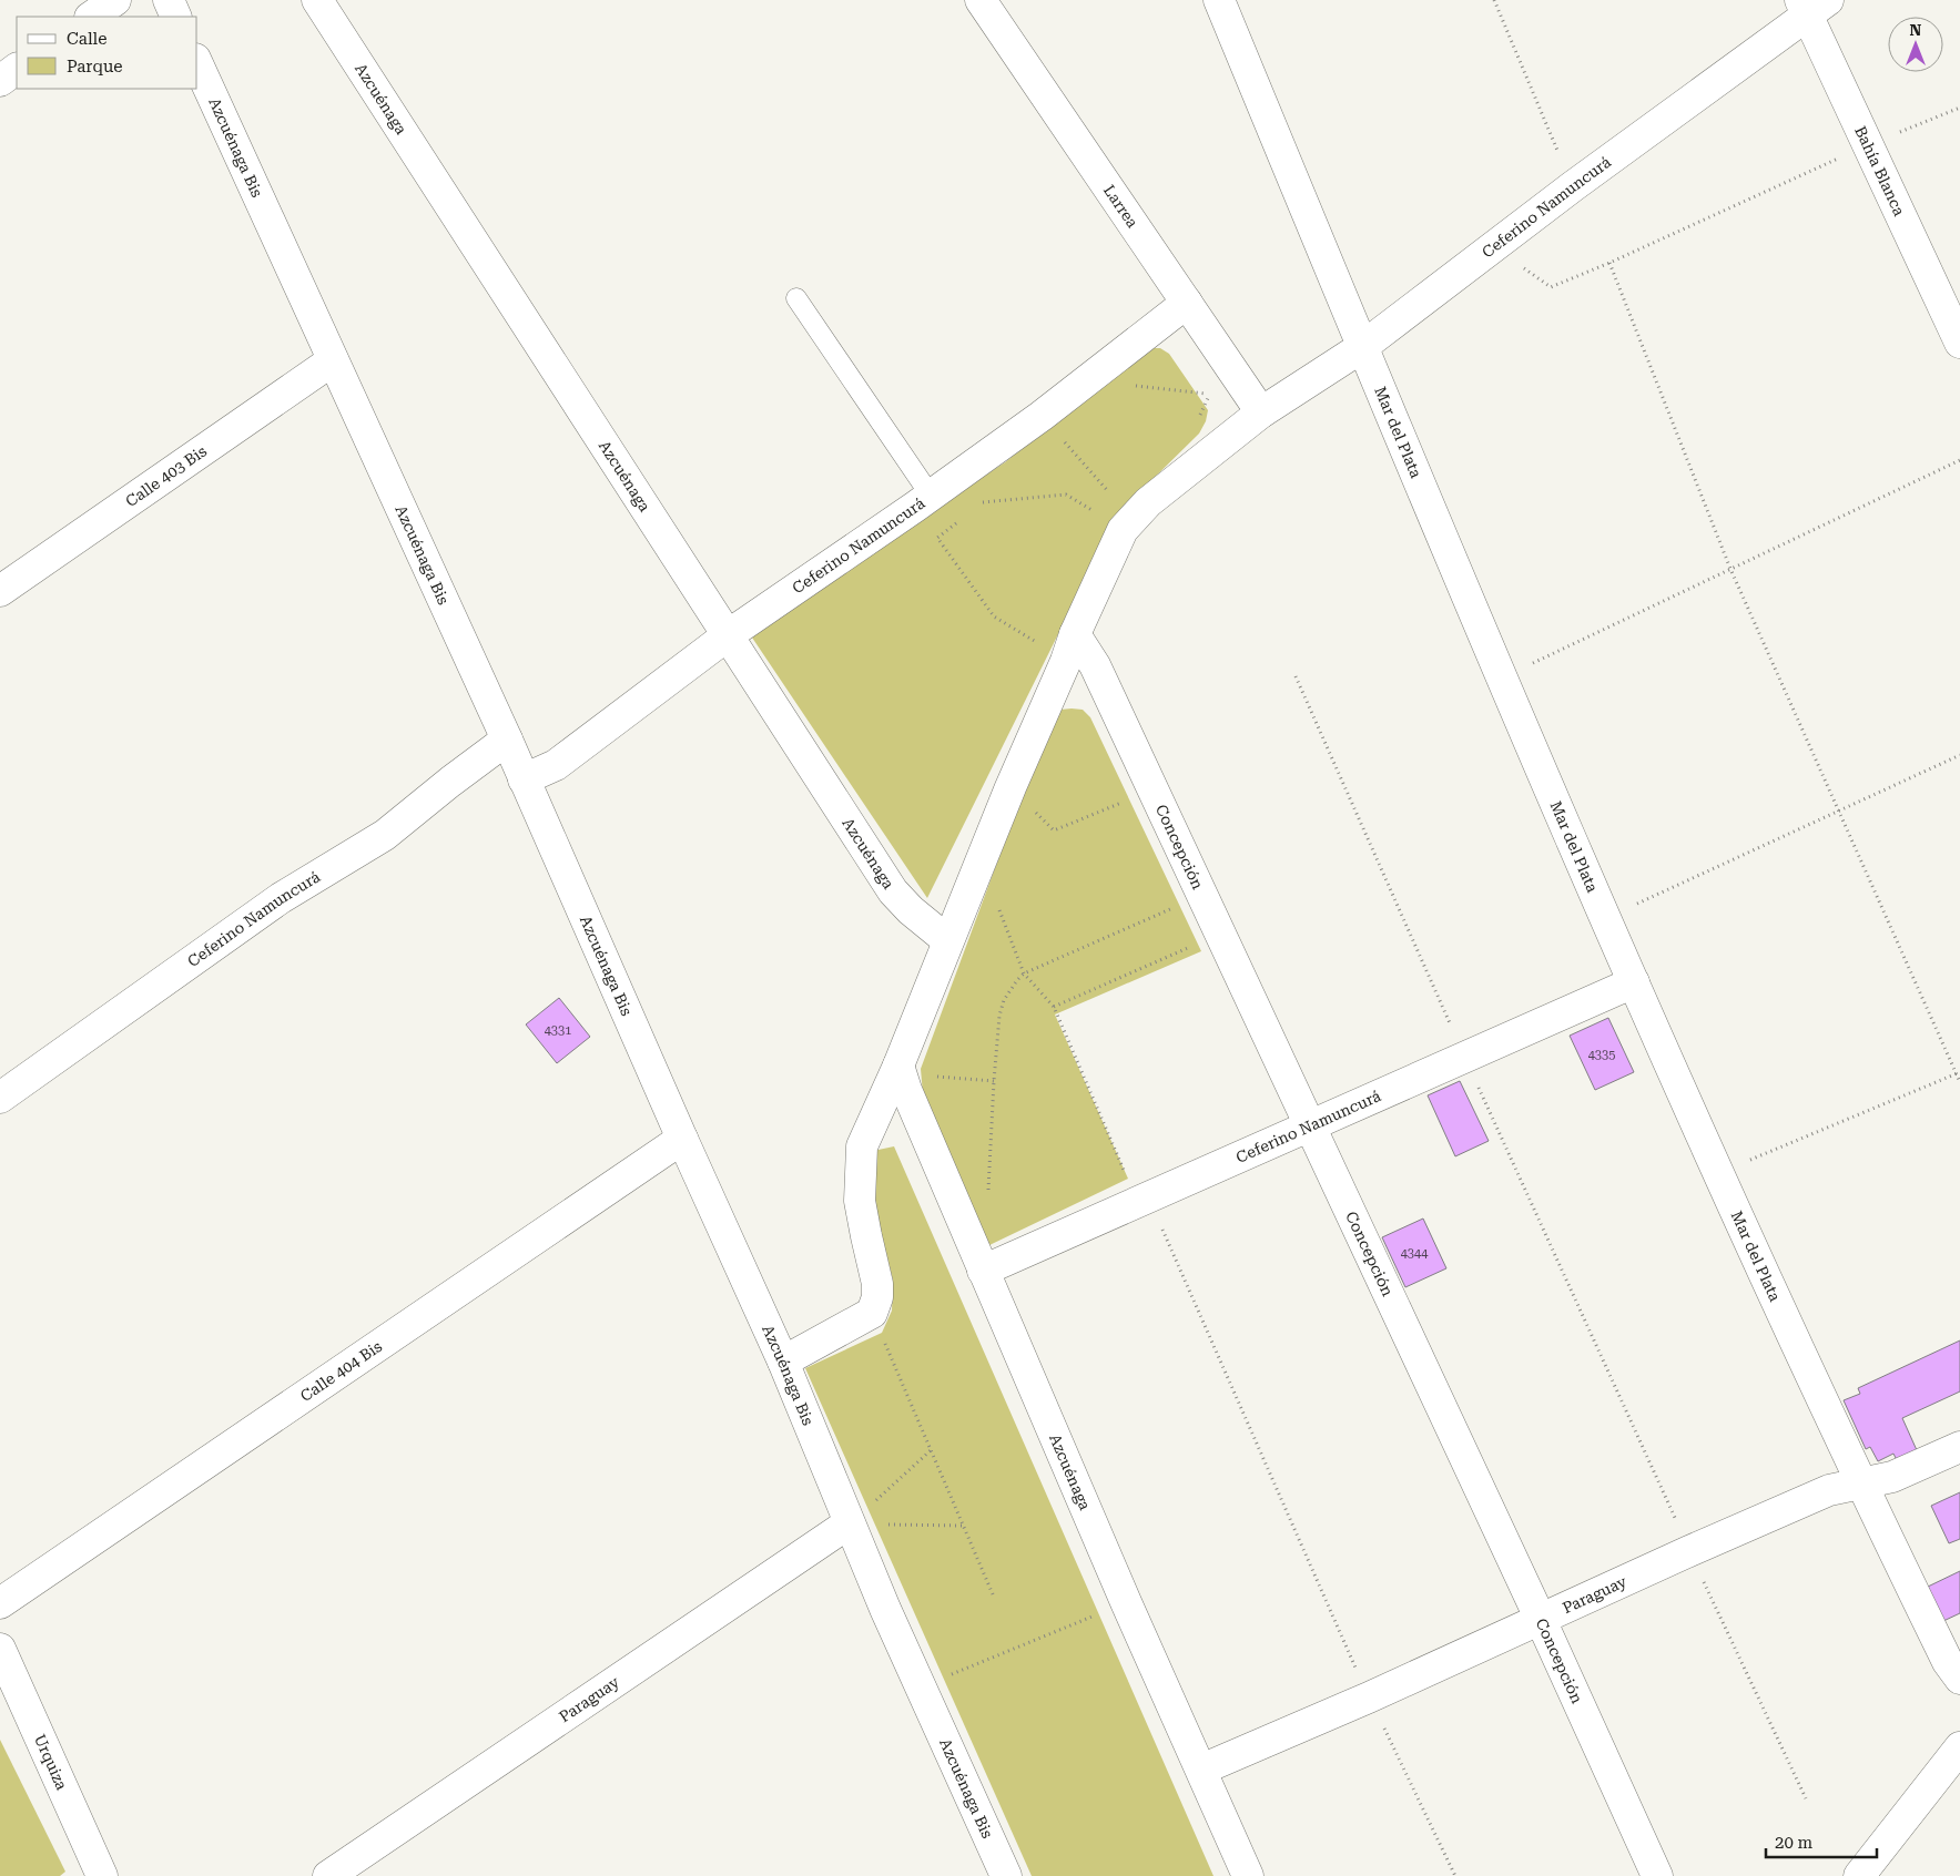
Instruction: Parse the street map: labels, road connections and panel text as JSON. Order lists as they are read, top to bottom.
{
  "streets": {
    "street": [
      "Azcuénaga",
      "Azcuénaga Bis",
      "Bahía Blanca",
      "Larrea",
      "Ceferino Namuncurá",
      "Mar del Plata",
      "Calle 403 Bis",
      "Concepción",
      "Calle 404 Bis",
      "Paraguay",
      "Urquiza"
    ]
  },
  "crossings": [
    ["Azcuénaga", "Ceferino Namuncurá"],
    ["Azcuénaga", "Paraguay"],
    ["Azcuénaga Bis", "Ceferino Namuncurá"],
    ["Azcuénaga Bis", "Calle 403 Bis"],
    ["Azcuénaga Bis", "Calle 404 Bis"],
    ["Azcuénaga Bis", "Paraguay"],
    ["Bahía Blanca", "Ceferino Namuncurá"],
    ["Larrea", "Ceferino Namuncurá"],
    ["Ceferino Namuncurá", "Mar del Plata"],
    ["Ceferino Namuncurá", "Concepción"],
    ["Mar del Plata", "Paraguay"],
    ["Concepción", "Paraguay"]
  ],
  "house_numbers": ["4331", "4335", "4344"],
  "legend": ["Calle", "Parque"],
  "scale_bar": "20 m",
  "north": "top"
}
